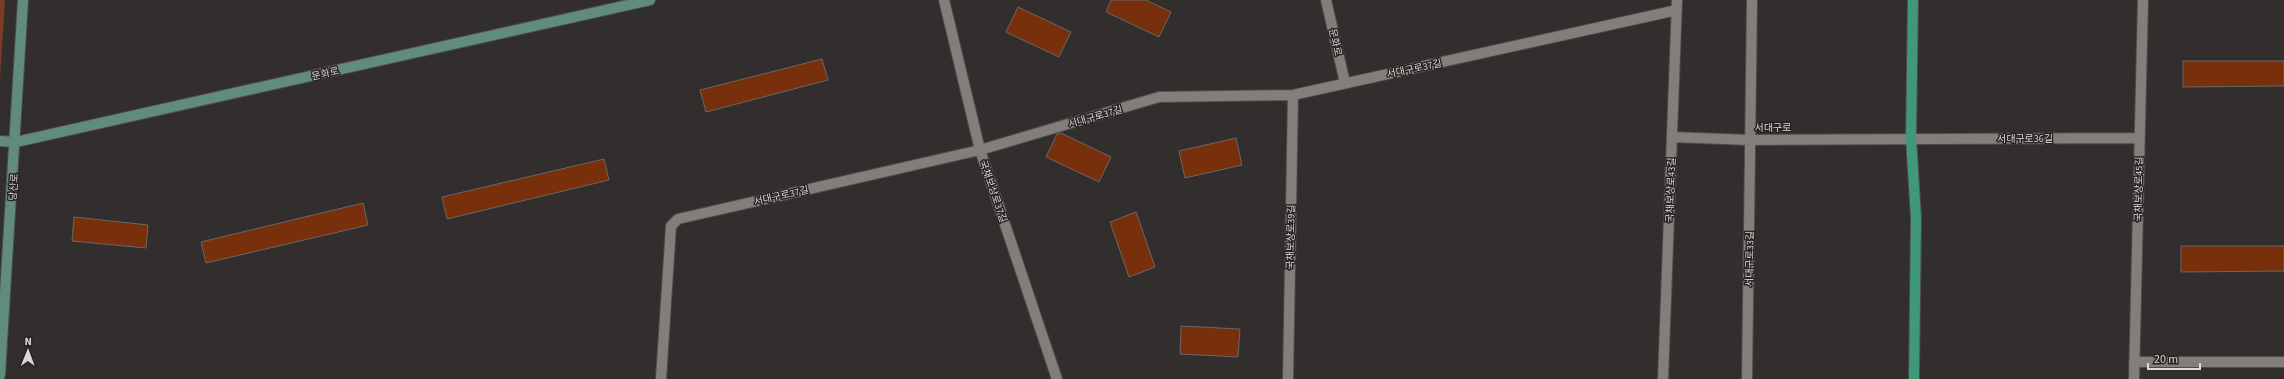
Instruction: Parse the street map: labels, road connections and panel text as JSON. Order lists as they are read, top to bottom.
{
  "streets": {
    "main road": ["문화로", "당산로"],
    "street": [
      "서대구로37길",
      "서대구로",
      "서대구로36길",
      "국채보상로45길",
      "국채보상로43길",
      "국채보상로37길",
      "국채보상로39길",
      "서대구로33길"
    ]
  },
  "crossings": [
    ["문화로", "서대구로37길"],
    ["문화로", "당산로"],
    ["서대구로37길", "국채보상로43길"],
    ["서대구로37길", "국채보상로37길"],
    ["서대구로37길", "국채보상로39길"],
    ["서대구로", "서대구로36길"],
    ["서대구로", "서대구로33길"],
    ["서대구로36길", "국채보상로45길"]
  ],
  "scale_bar": "20 m",
  "north": "top"
}
